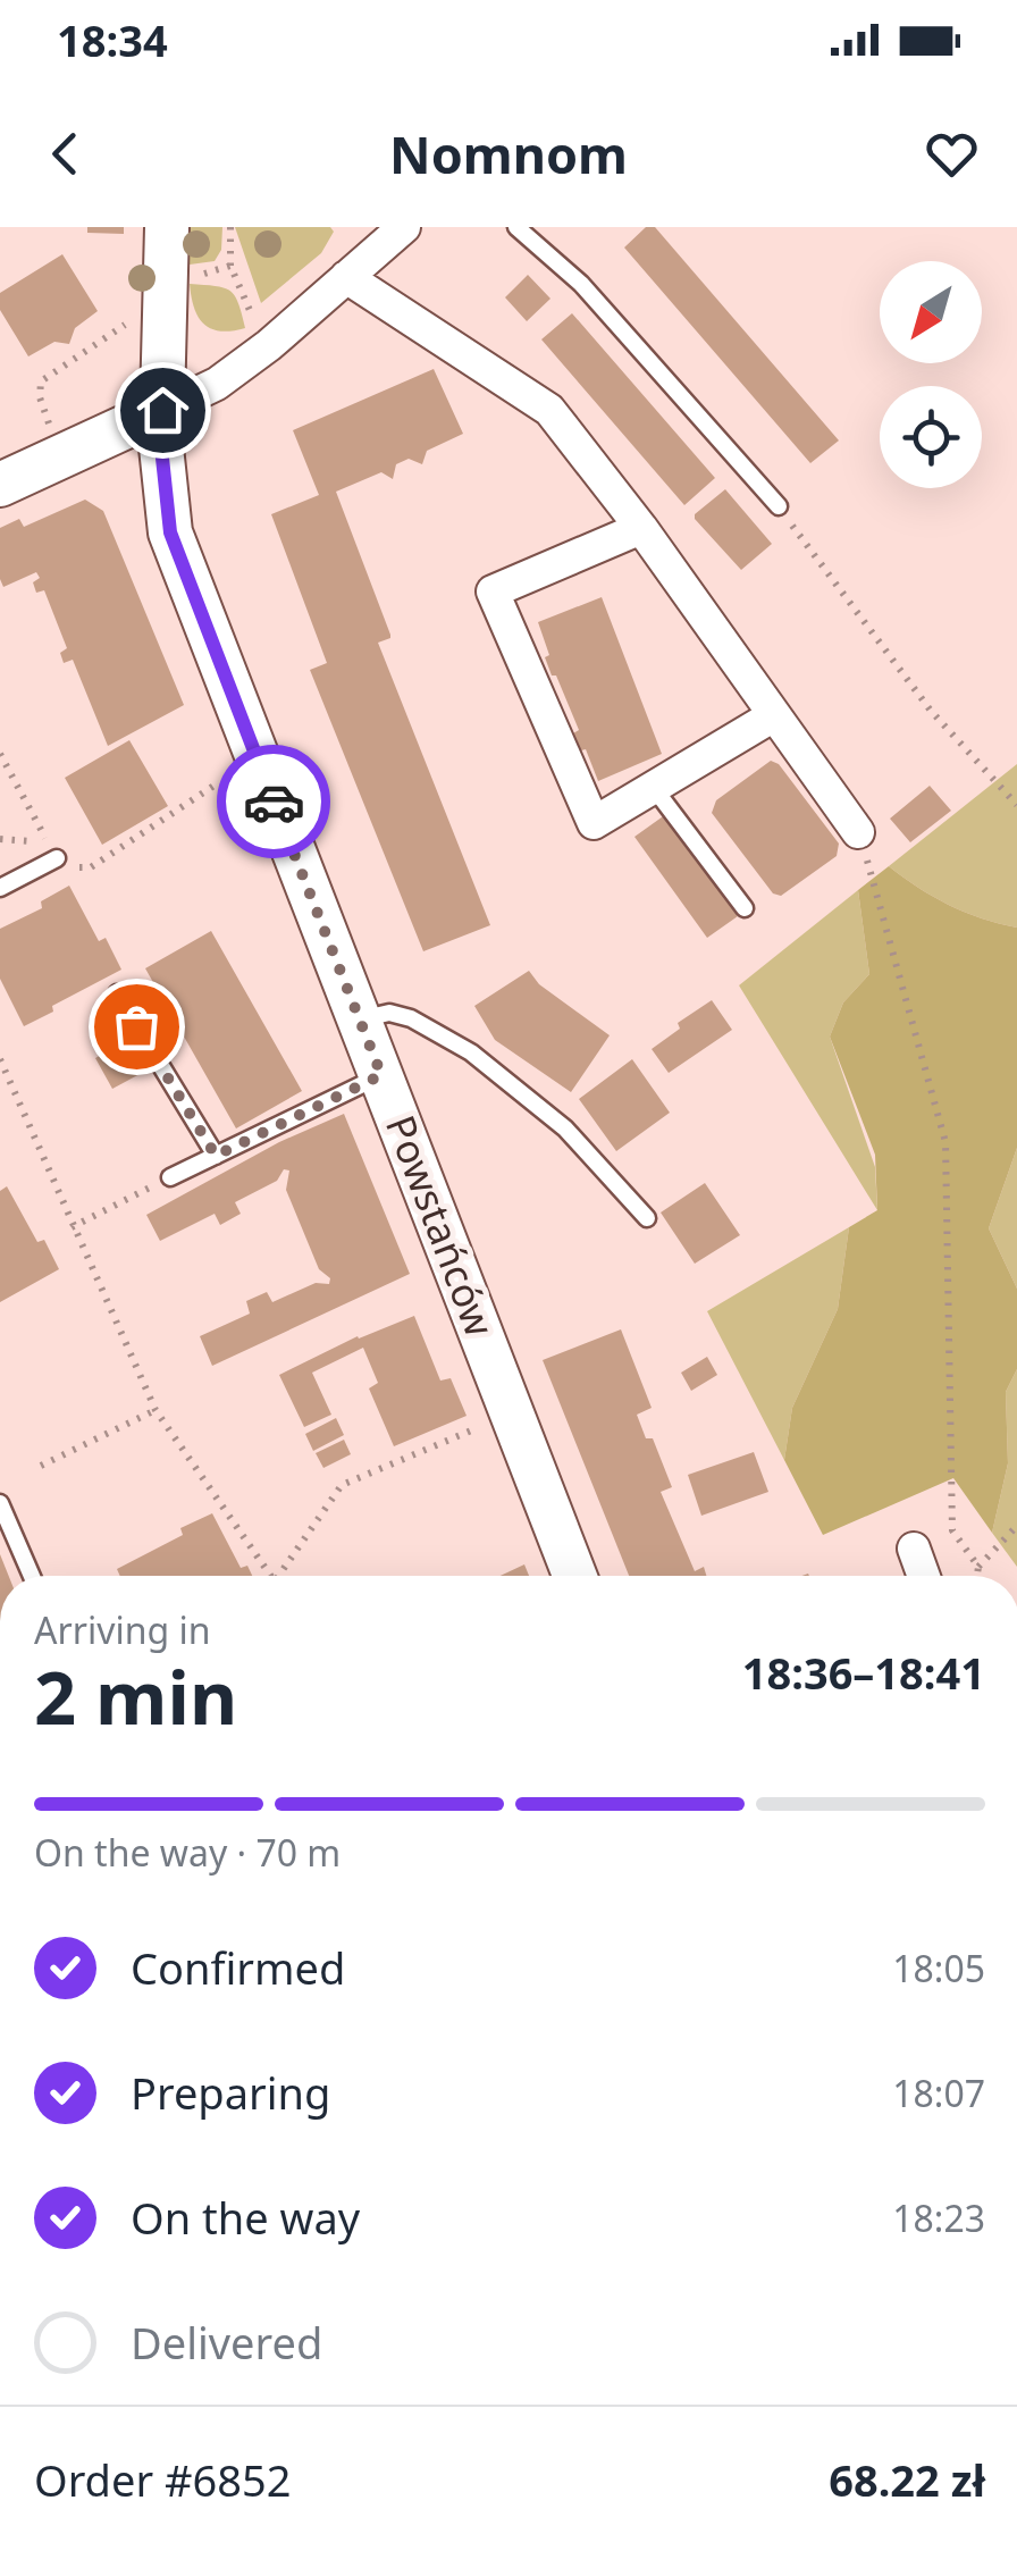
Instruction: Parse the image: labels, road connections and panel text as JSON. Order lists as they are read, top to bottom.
{
  "streets": {
    "street": ["Powstańców"]
  },
  "north": "bottom left",
  "page": {
    "status": "18:34",
    "header": "Nomnom",
    "heading": ["2 min", "Arriving in", "18:36–18:41"],
    "panel": ["Order #6852", "68.22 zł"],
    "bar": "On the way · 70 m",
    "list": [
      ["Confirmed", "18:05"],
      ["Preparing", "18:07"],
      ["On the way", "18:23"],
      "Delivered"
    ]
  }
}
